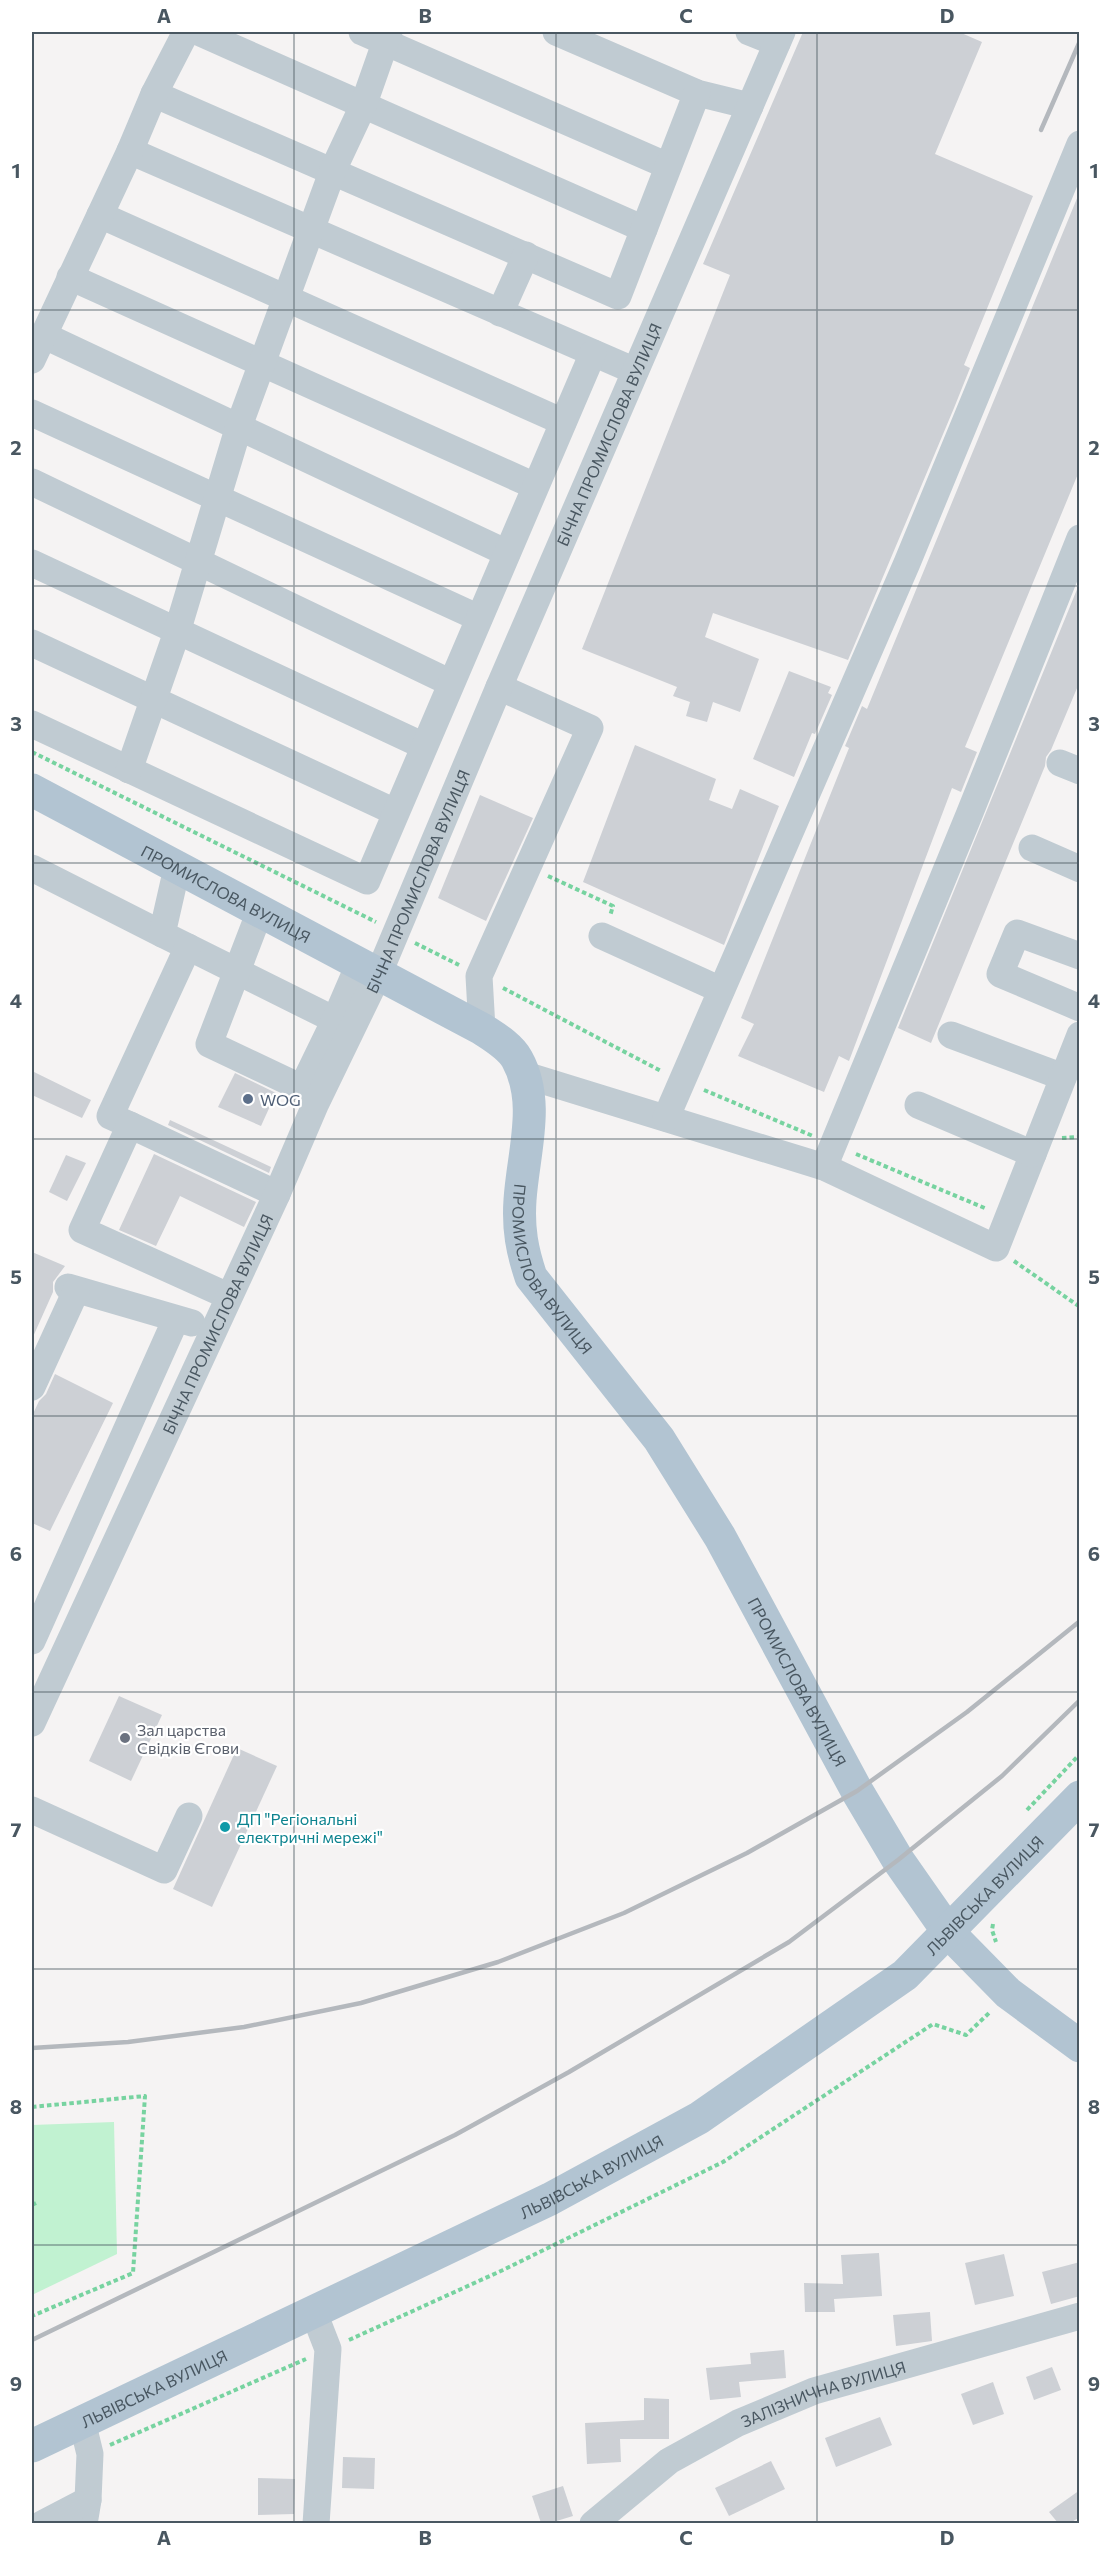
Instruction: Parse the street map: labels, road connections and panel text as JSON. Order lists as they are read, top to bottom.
{
  "streets": {
    "main road": ["ПРОМИСЛОВА ВУЛИЦЯ", "ЛЬВІВСЬКА ВУЛИЦЯ"],
    "street": ["БІЧНА ПРОМИСЛОВА ВУЛИЦЯ", "ЗАЛІЗНИЧНА ВУЛИЦЯ"]
  },
  "crossings": [
    ["БІЧНА ПРОМИСЛОВА ВУЛИЦЯ", "ПРОМИСЛОВА ВУЛИЦЯ"],
    ["ПРОМИСЛОВА ВУЛИЦЯ", "ЛЬВІВСЬКА ВУЛИЦЯ"]
  ],
  "places": ["WOG", "Зал царства Свідків Єгови", "ДП \"Регіональні електричні мережі\""],
  "grid": {
    "columns": [
      "A",
      "B",
      "C",
      "D"
    ],
    "rows": [
      "1",
      "2",
      "3",
      "4",
      "5",
      "6",
      "7",
      "8",
      "9"
    ]
  }
}
